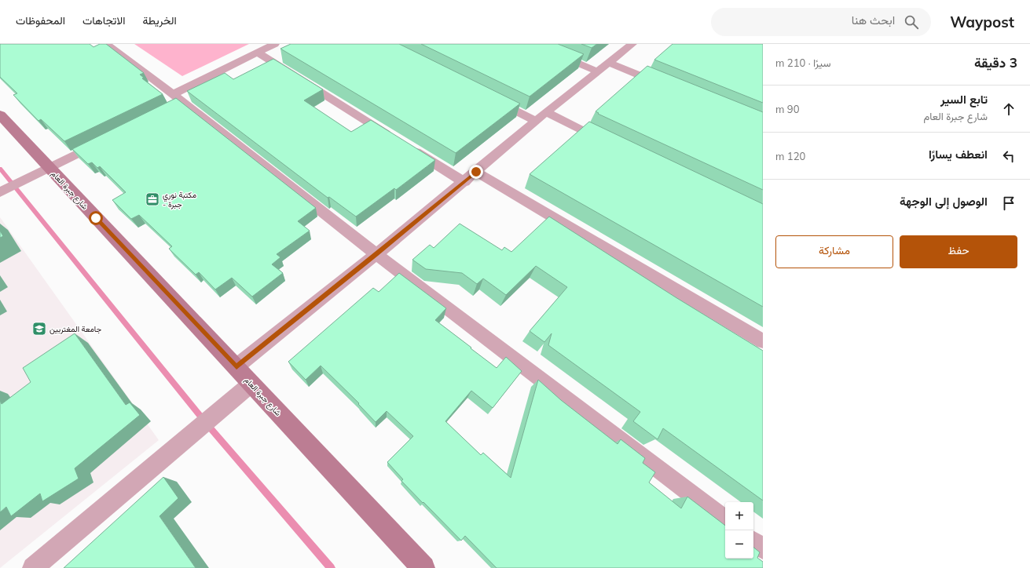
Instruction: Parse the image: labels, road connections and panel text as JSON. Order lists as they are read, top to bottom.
{
  "streets": {
    "main road": ["شارع جبرة العام"]
  },
  "places": {
    "office": ["مكتبة نوري - جبرة"],
    "school or university": ["جامعة المغتربين"]
  },
  "page": {
    "header": "Waypost",
    "search": "ابحث هنا",
    "nav": ["الخريطة", "الاتجاهات", "المحفوظات"],
    "heading": ["3 دقيقة", "سيرًا · 210 m"],
    "list": [
      ["تابع السير", "شارع جبرة العام", "90 m"],
      ["انعطف يسارًا", "120 m"],
      "الوصول إلى الوجهة"
    ],
    "buttons": ["حفظ", "مشاركة"],
    "map_buttons": ["+", "−"]
  }
}
